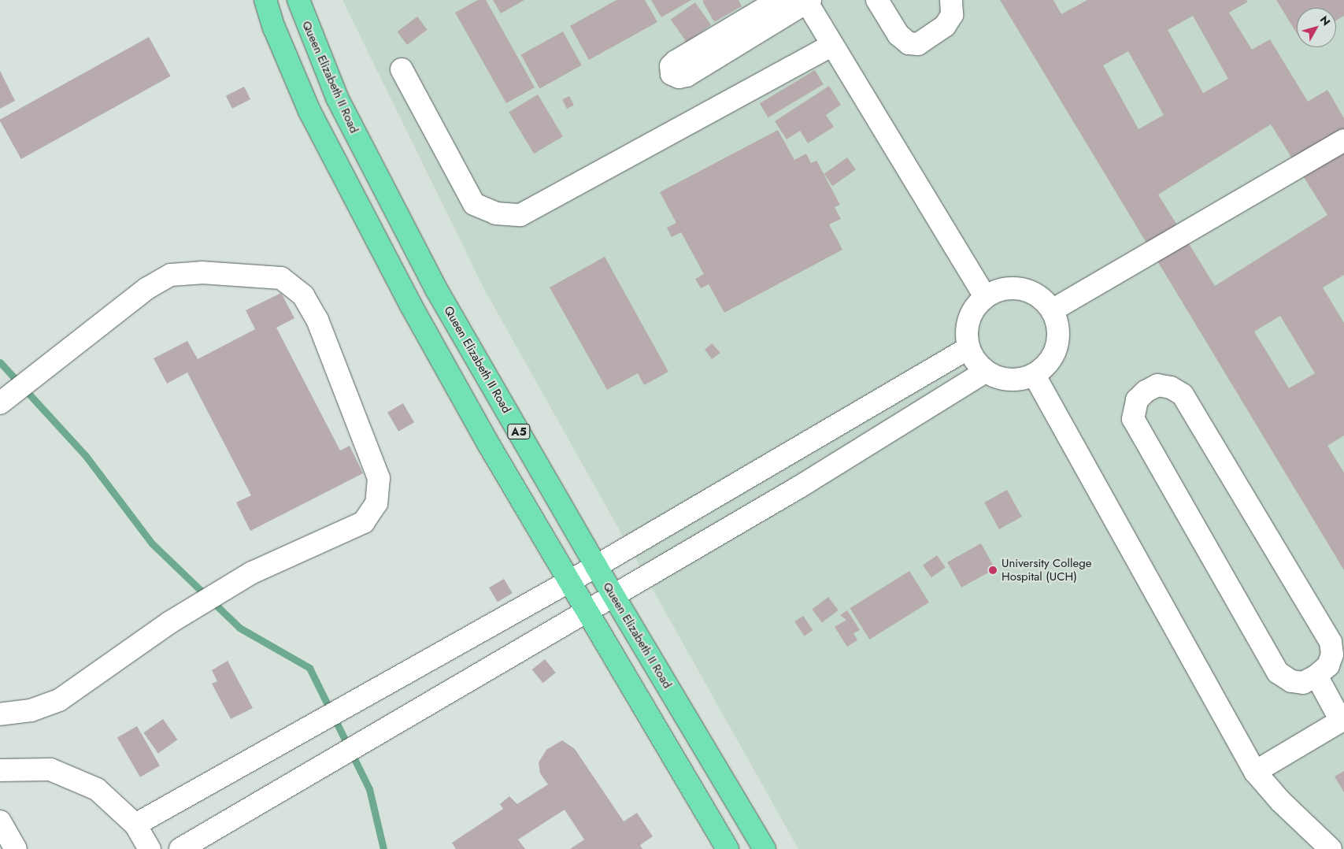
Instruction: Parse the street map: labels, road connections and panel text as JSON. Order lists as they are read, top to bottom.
{
  "streets": {
    "highway": ["Queen Elizabeth II Road", "A5"]
  },
  "places": ["University College Hospital (UCH)"],
  "north": "top right"
}
